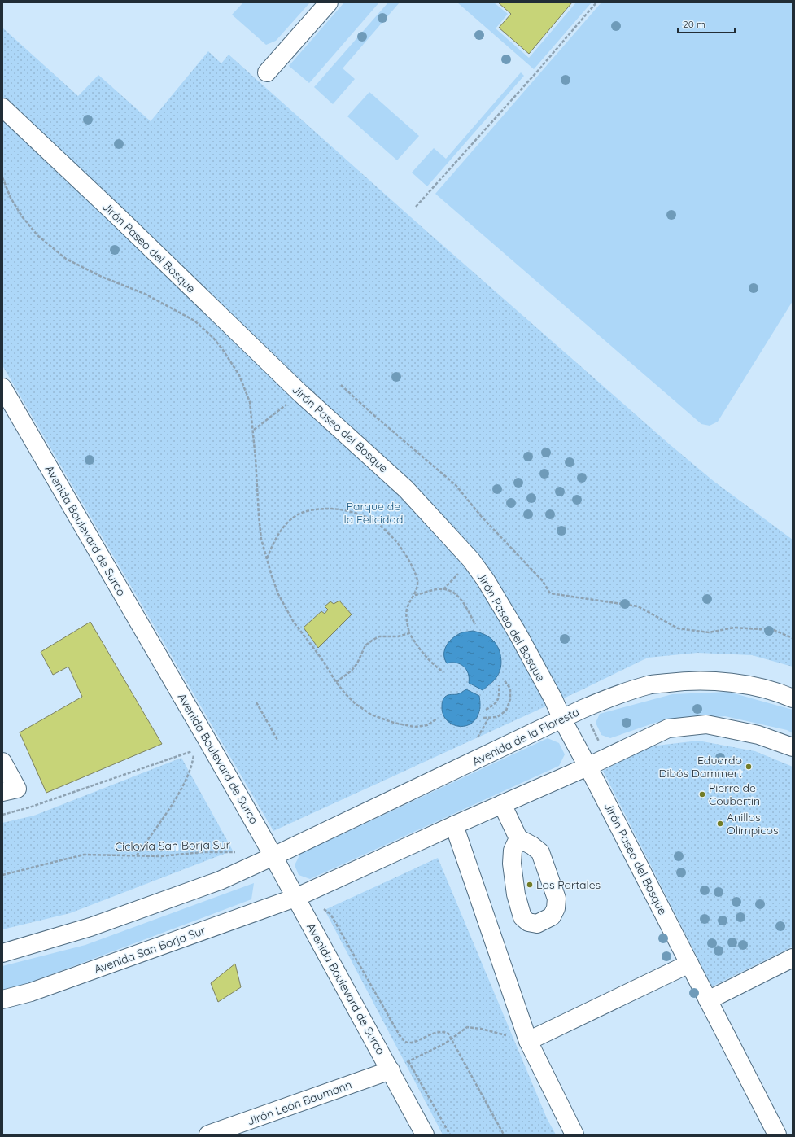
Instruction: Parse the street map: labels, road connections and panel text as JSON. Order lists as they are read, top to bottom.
{
  "streets": {
    "street": [
      "Jirón Paseo del Bosque",
      "Avenida Boulevard de Surco",
      "Avenida de la Floresta",
      "Avenida San Borja Sur",
      "Jirón León Baumann"
    ],
    "path": ["Ciclovía San Borja Sur"]
  },
  "crossings": [
    ["Jirón Paseo del Bosque", "Avenida de la Floresta"],
    ["Avenida Boulevard de Surco", "Avenida de la Floresta"],
    ["Avenida Boulevard de Surco", "Avenida San Borja Sur"],
    ["Avenida Boulevard de Surco", "Jirón León Baumann"]
  ],
  "parks": ["Parque de la Felicidad"],
  "places": [
    "Eduardo Dibós Dammert",
    "Pierre de Coubertin",
    "Anillos Olímpicos",
    "Los Portales"
  ],
  "scale_bar": "20 m"
}
